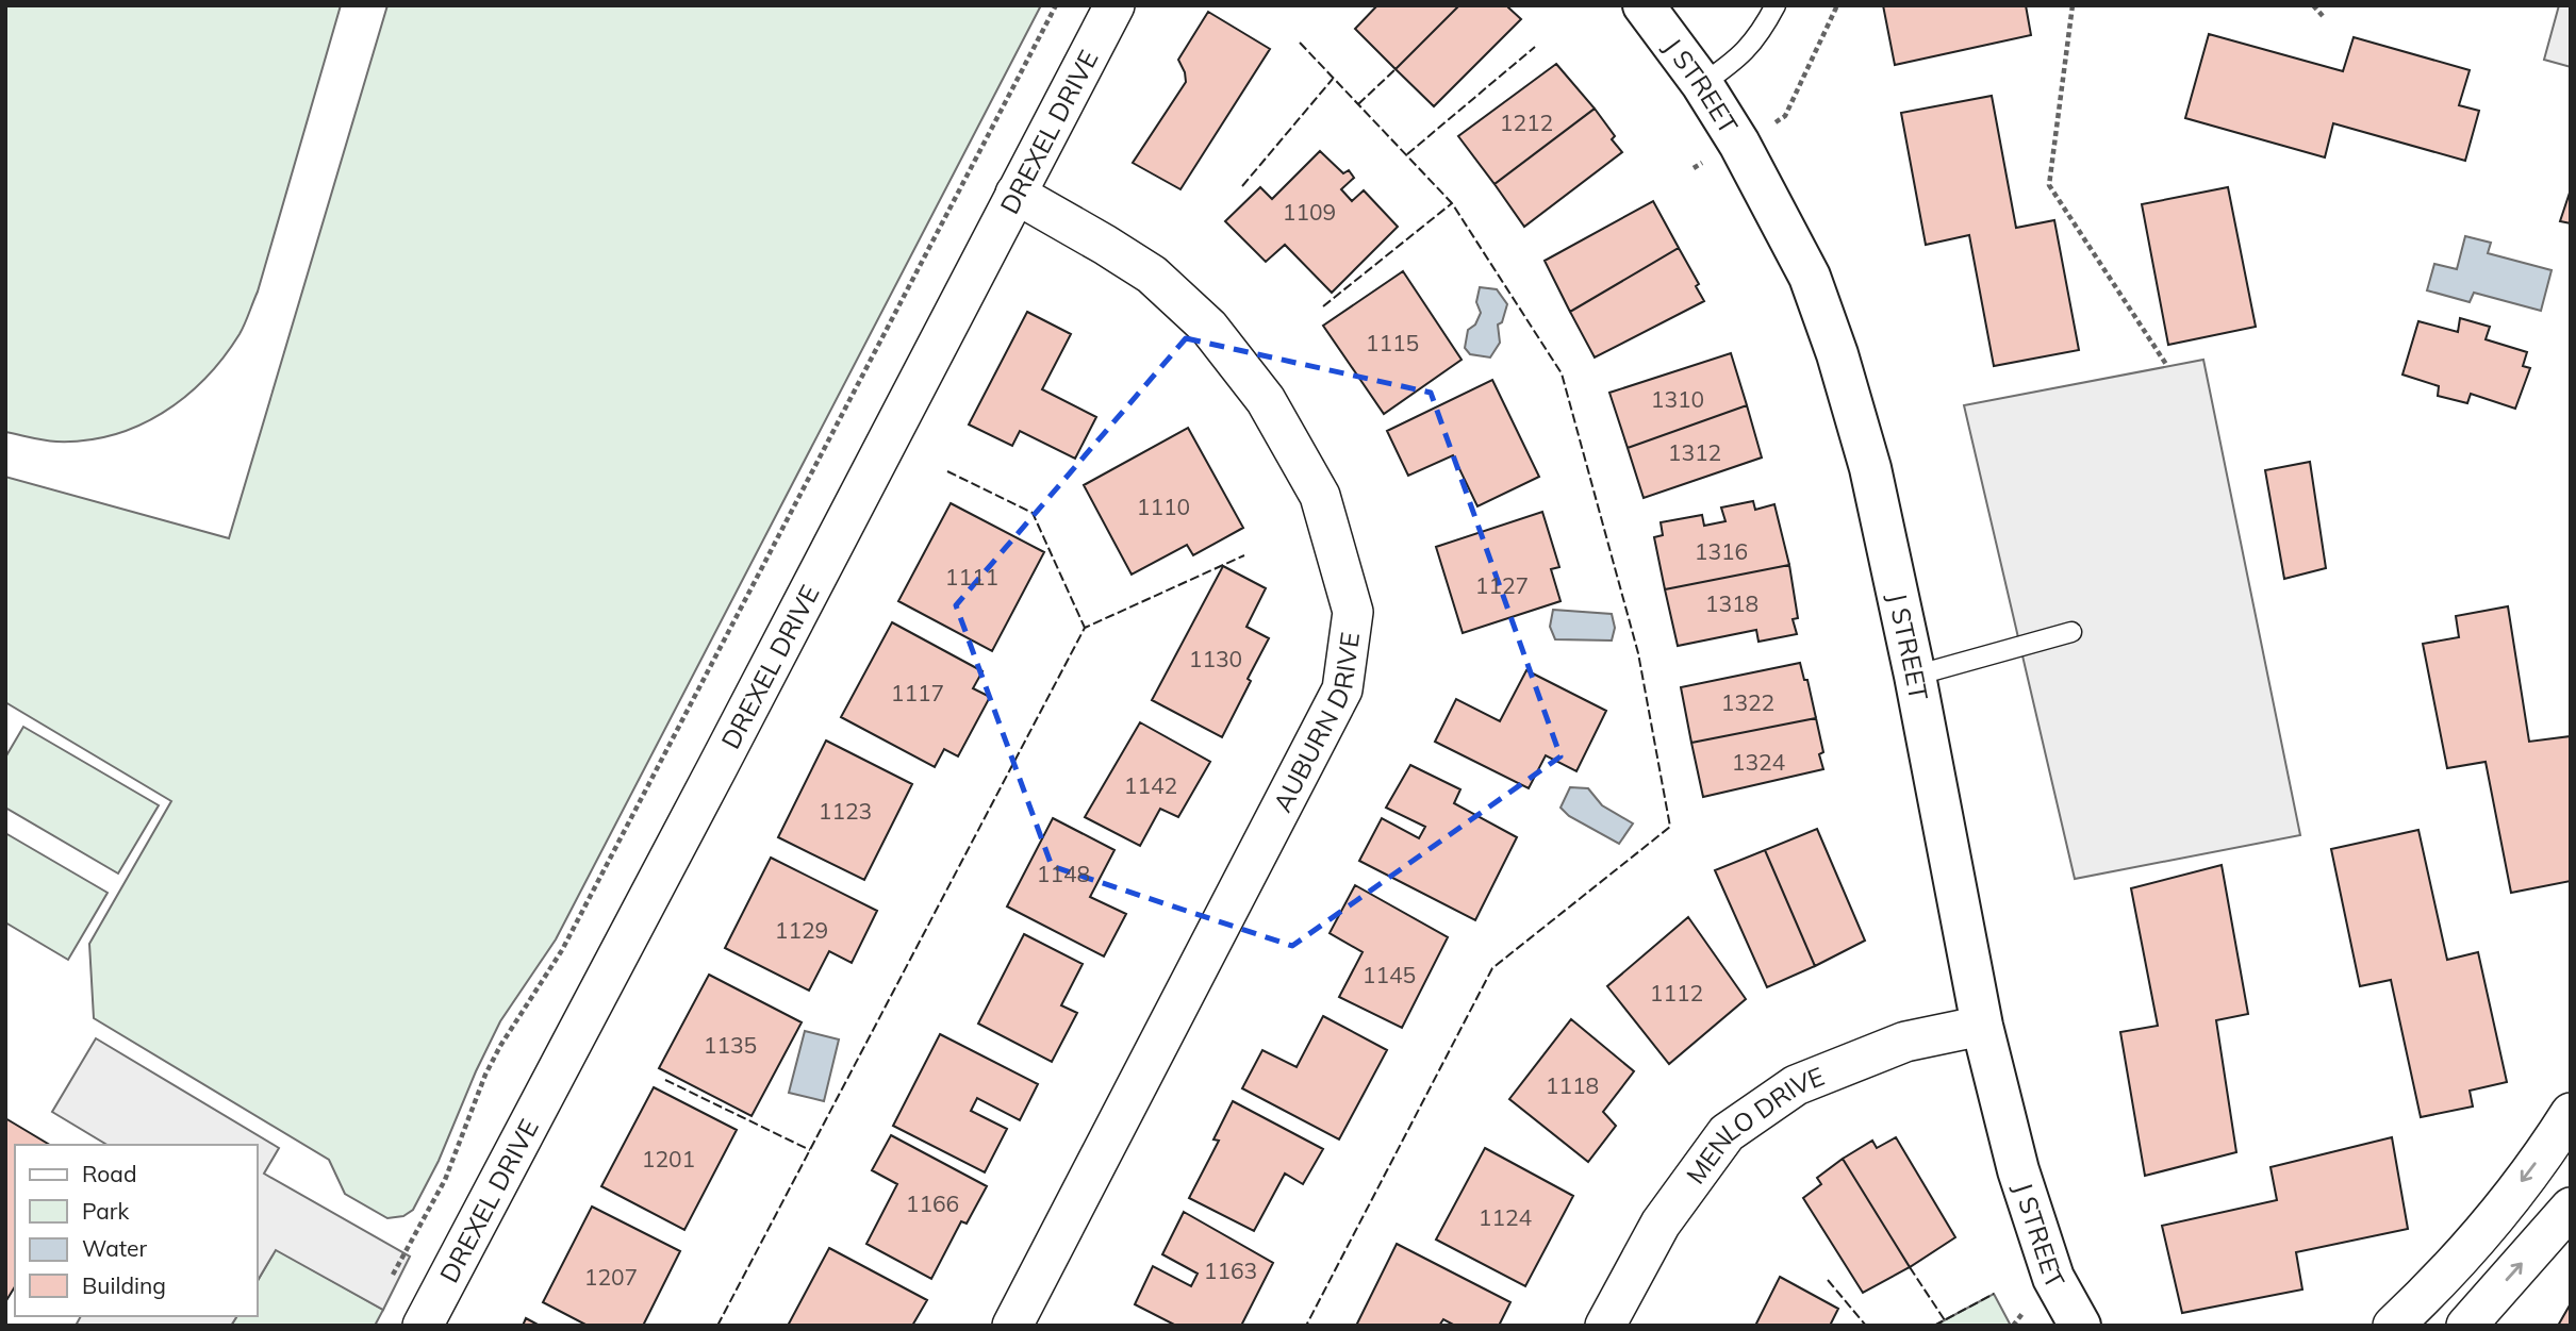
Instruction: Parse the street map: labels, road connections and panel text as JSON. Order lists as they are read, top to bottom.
{
  "streets": {
    "street": [
      "J STREET",
      "DREXEL DRIVE",
      "AUBURN DRIVE",
      "MENLO DRIVE"
    ]
  },
  "crossings": [
    ["J STREET", "MENLO DRIVE"],
    ["DREXEL DRIVE", "AUBURN DRIVE"]
  ],
  "house_numbers": [
    "1212",
    "1109",
    "1115",
    "1310",
    "1312",
    "1110",
    "1316",
    "1111",
    "1127",
    "1318",
    "1130",
    "1117",
    "1322",
    "1324",
    "1142",
    "1123",
    "1148",
    "1129",
    "1145",
    "1112",
    "1135",
    "1118",
    "1201",
    "1166",
    "1124",
    "1163",
    "1207"
  ],
  "legend": [
    "Road",
    "Park",
    "Water",
    "Building"
  ]
}
